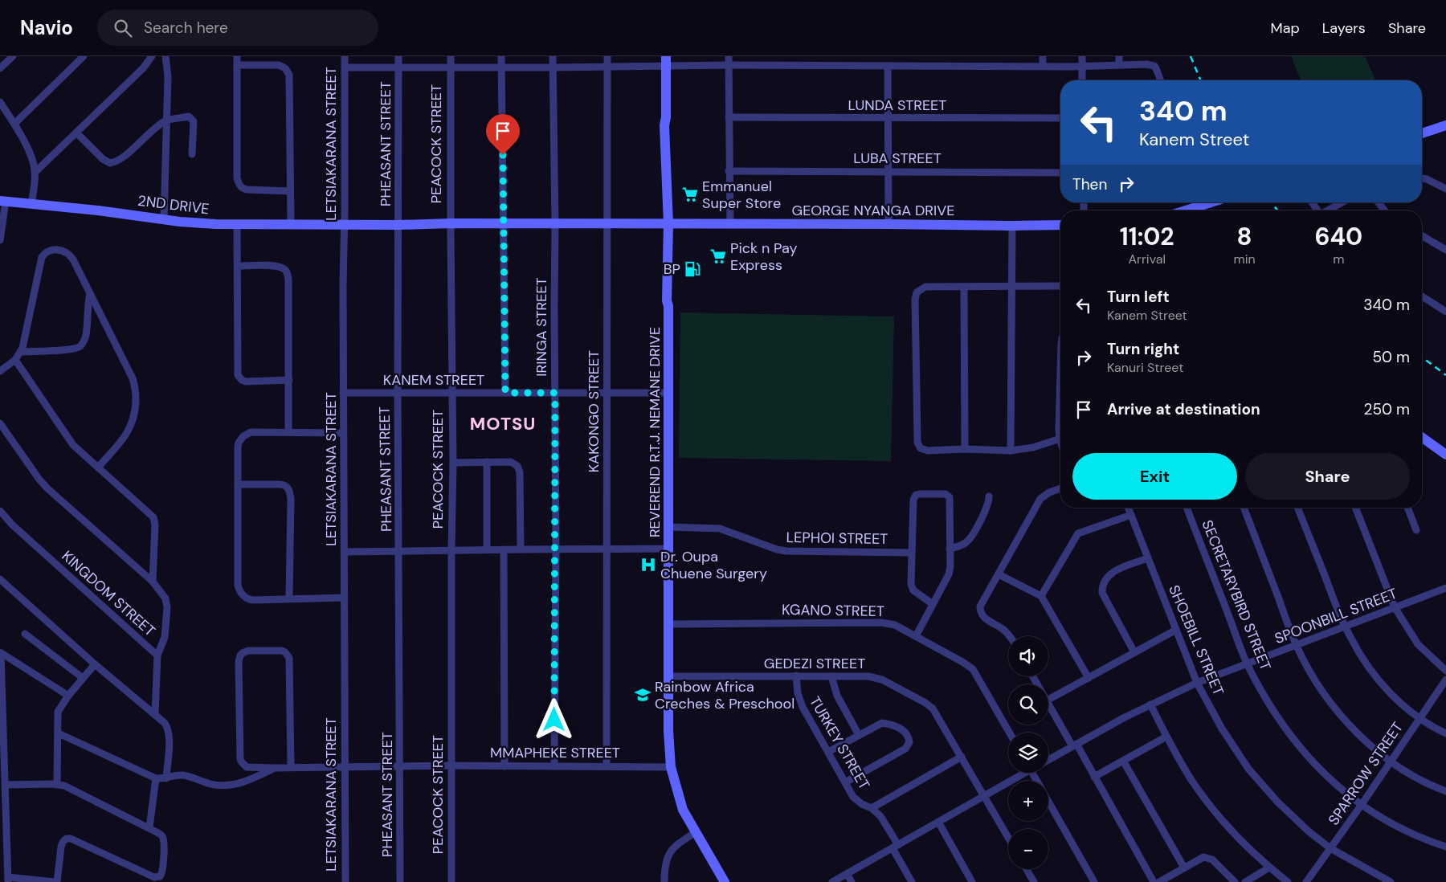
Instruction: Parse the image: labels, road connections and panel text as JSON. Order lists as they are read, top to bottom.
{
  "streets": {
    "street": [
      "LUNDA STREET",
      "LETSIAKARANA STREET",
      "PHEASANT STREET",
      "PEACOCK STREET",
      "LUBA STREET",
      "2ND DRIVE",
      "GEORGE NYANGA DRIVE",
      "IRINGA STREET",
      "KANEM STREET",
      "KAKONGO STREET",
      "REVEREND R.T.J. NEMANE DRIVE",
      "LEPHOI STREET",
      "KINGDOM STREET",
      "SECRETARYBIRD STREET",
      "KGANO STREET",
      "SPOONBILL STREET",
      "SHOEBILL STREET",
      "GEDEZI STREET",
      "TURKEY STREET",
      "MMAPHEKE STREET",
      "SPARROW STREET"
    ]
  },
  "crossings": [
    ["LETSIAKARANA STREET", "2ND DRIVE"],
    ["LETSIAKARANA STREET", "GEORGE NYANGA DRIVE"],
    ["LETSIAKARANA STREET", "KANEM STREET"],
    ["LETSIAKARANA STREET", "MMAPHEKE STREET"],
    ["PHEASANT STREET", "GEORGE NYANGA DRIVE"],
    ["PHEASANT STREET", "KANEM STREET"],
    ["PHEASANT STREET", "MMAPHEKE STREET"],
    ["PEACOCK STREET", "GEORGE NYANGA DRIVE"],
    ["PEACOCK STREET", "KANEM STREET"],
    ["PEACOCK STREET", "MMAPHEKE STREET"],
    ["2ND DRIVE", "GEORGE NYANGA DRIVE"],
    ["GEORGE NYANGA DRIVE", "IRINGA STREET"],
    ["GEORGE NYANGA DRIVE", "KAKONGO STREET"],
    ["GEORGE NYANGA DRIVE", "REVEREND R.T.J. NEMANE DRIVE"],
    ["IRINGA STREET", "KANEM STREET"],
    ["IRINGA STREET", "MMAPHEKE STREET"],
    ["KANEM STREET", "KAKONGO STREET"],
    ["KANEM STREET", "REVEREND R.T.J. NEMANE DRIVE"],
    ["KAKONGO STREET", "MMAPHEKE STREET"],
    ["REVEREND R.T.J. NEMANE DRIVE", "LEPHOI STREET"],
    ["REVEREND R.T.J. NEMANE DRIVE", "KGANO STREET"],
    ["REVEREND R.T.J. NEMANE DRIVE", "GEDEZI STREET"],
    ["REVEREND R.T.J. NEMANE DRIVE", "MMAPHEKE STREET"],
    ["SECRETARYBIRD STREET", "SPOONBILL STREET"],
    ["SECRETARYBIRD STREET", "SPARROW STREET"],
    ["SPOONBILL STREET", "SHOEBILL STREET"],
    ["SHOEBILL STREET", "SPARROW STREET"],
    ["GEDEZI STREET", "TURKEY STREET"]
  ],
  "districts": ["MOTSU"],
  "places": {
    "supermarket": ["Emmanuel Super Store", "Pick n Pay Express"],
    "fuel station": ["BP"],
    "hospital": ["Dr. Oupa Chuene Surgery"],
    "school or university": ["Rainbow Africa Creches & Preschool"]
  },
  "page": {
    "header": "Navio",
    "search": "Search here",
    "nav": ["Map", "Layers", "Share"],
    "turn": ["340 m", "Kanem Street"],
    "then": "Then",
    "eta": [
      "11:02",
      "Arrival",
      "8",
      "min",
      "640",
      "m"
    ],
    "list": [
      {
        "name": "Turn left",
        "note": "Kanem Street",
        "value": "340 m"
      },
      {
        "name": "Turn right",
        "note": "Kanuri Street",
        "value": "50 m"
      },
      {
        "name": "Arrive at destination",
        "value": "250 m"
      }
    ],
    "buttons": ["Exit", "Share"],
    "map_buttons": ["+", "−"]
  }
}
